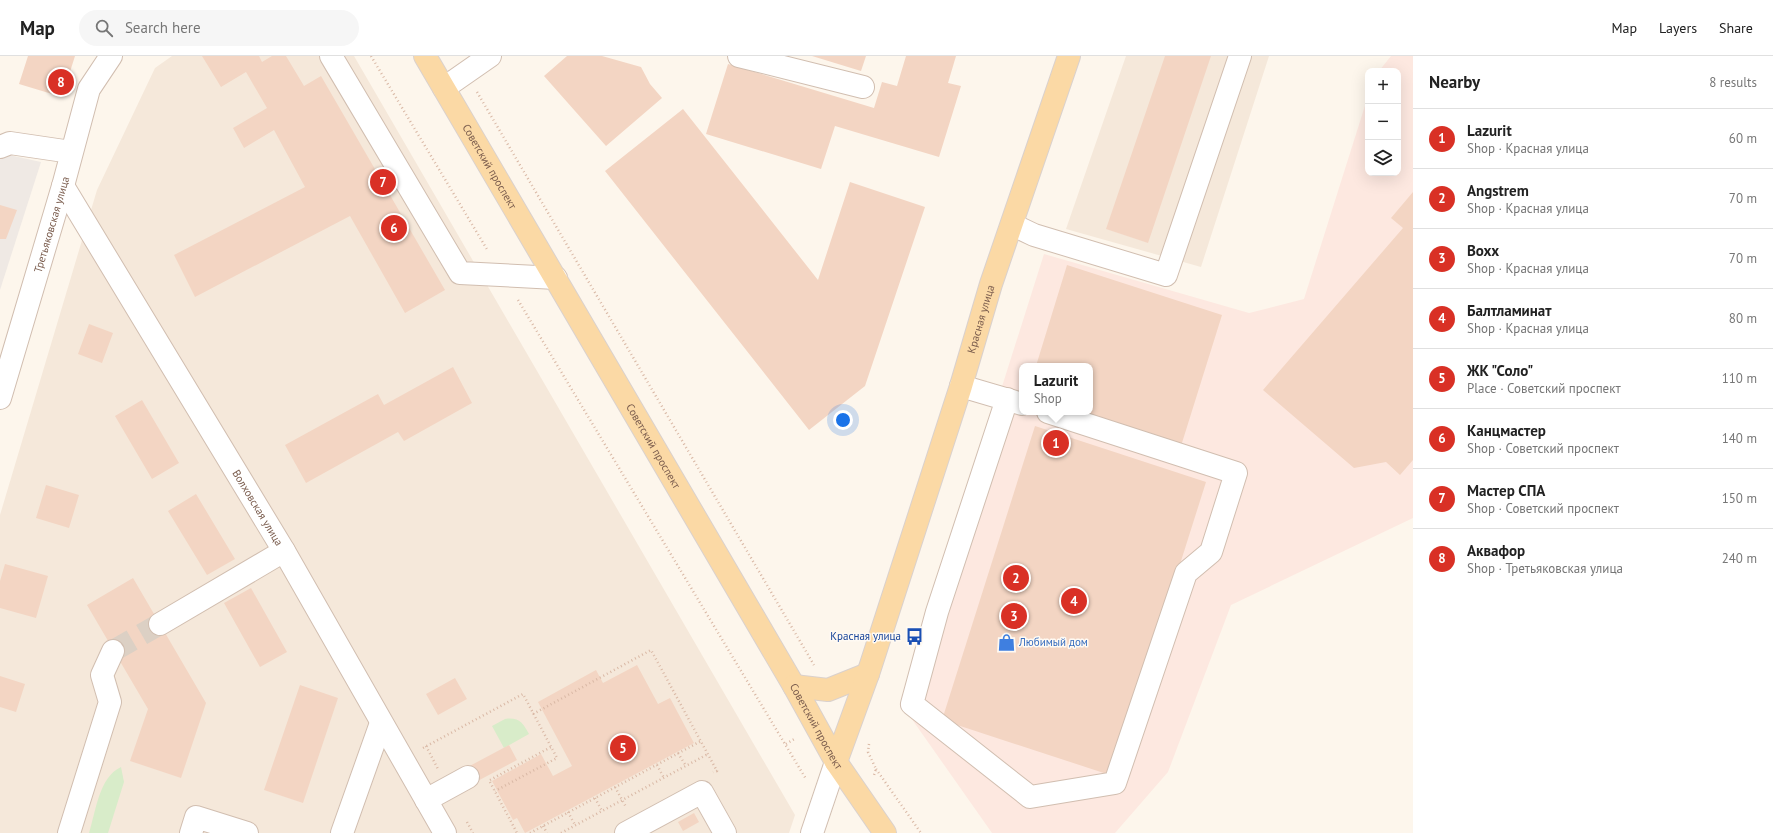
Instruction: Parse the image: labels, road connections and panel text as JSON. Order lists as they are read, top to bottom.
{
  "streets": {
    "main road": ["Советский проспект", "Красная улица"],
    "street": ["Третьяковская улица", "Волховская улица"]
  },
  "crossings": [
    ["Советский проспект", "Красная улица"],
    ["Третьяковская улица", "Волховская улица"]
  ],
  "places": {
    "bus stop": ["Красная улица"],
    "shop": ["Любимый дом"]
  },
  "page": {
    "header": "Map",
    "search": "Search here",
    "nav": ["Map", "Layers", "Share"],
    "heading": ["Nearby", "8 results"],
    "pins": [
      "8",
      "7",
      "6",
      "1",
      "2",
      "4",
      "3",
      "5"
    ],
    "map_buttons": ["+", "−"],
    "list": [
      {
        "mark": "1",
        "name": "Lazurit",
        "note": "Shop · Красная улица",
        "value": "60 m"
      },
      {
        "mark": "2",
        "name": "Angstrem",
        "note": "Shop · Красная улица",
        "value": "70 m"
      },
      {
        "mark": "3",
        "name": "Boxx",
        "note": "Shop · Красная улица",
        "value": "70 m"
      },
      {
        "mark": "4",
        "name": "Балтламинат",
        "note": "Shop · Красная улица",
        "value": "80 m"
      },
      {
        "mark": "5",
        "name": "ЖК \"Соло\"",
        "note": "Place · Советский проспект",
        "value": "110 m"
      },
      {
        "mark": "6",
        "name": "Канцмастер",
        "note": "Shop · Советский проспект",
        "value": "140 m"
      },
      {
        "mark": "7",
        "name": "Мастер СПА",
        "note": "Shop · Советский проспект",
        "value": "150 m"
      },
      {
        "mark": "8",
        "name": "Аквафор",
        "note": "Shop · Третьяковская улица",
        "value": "240 m"
      }
    ],
    "popup": ["Lazurit", "Shop"]
  }
}
